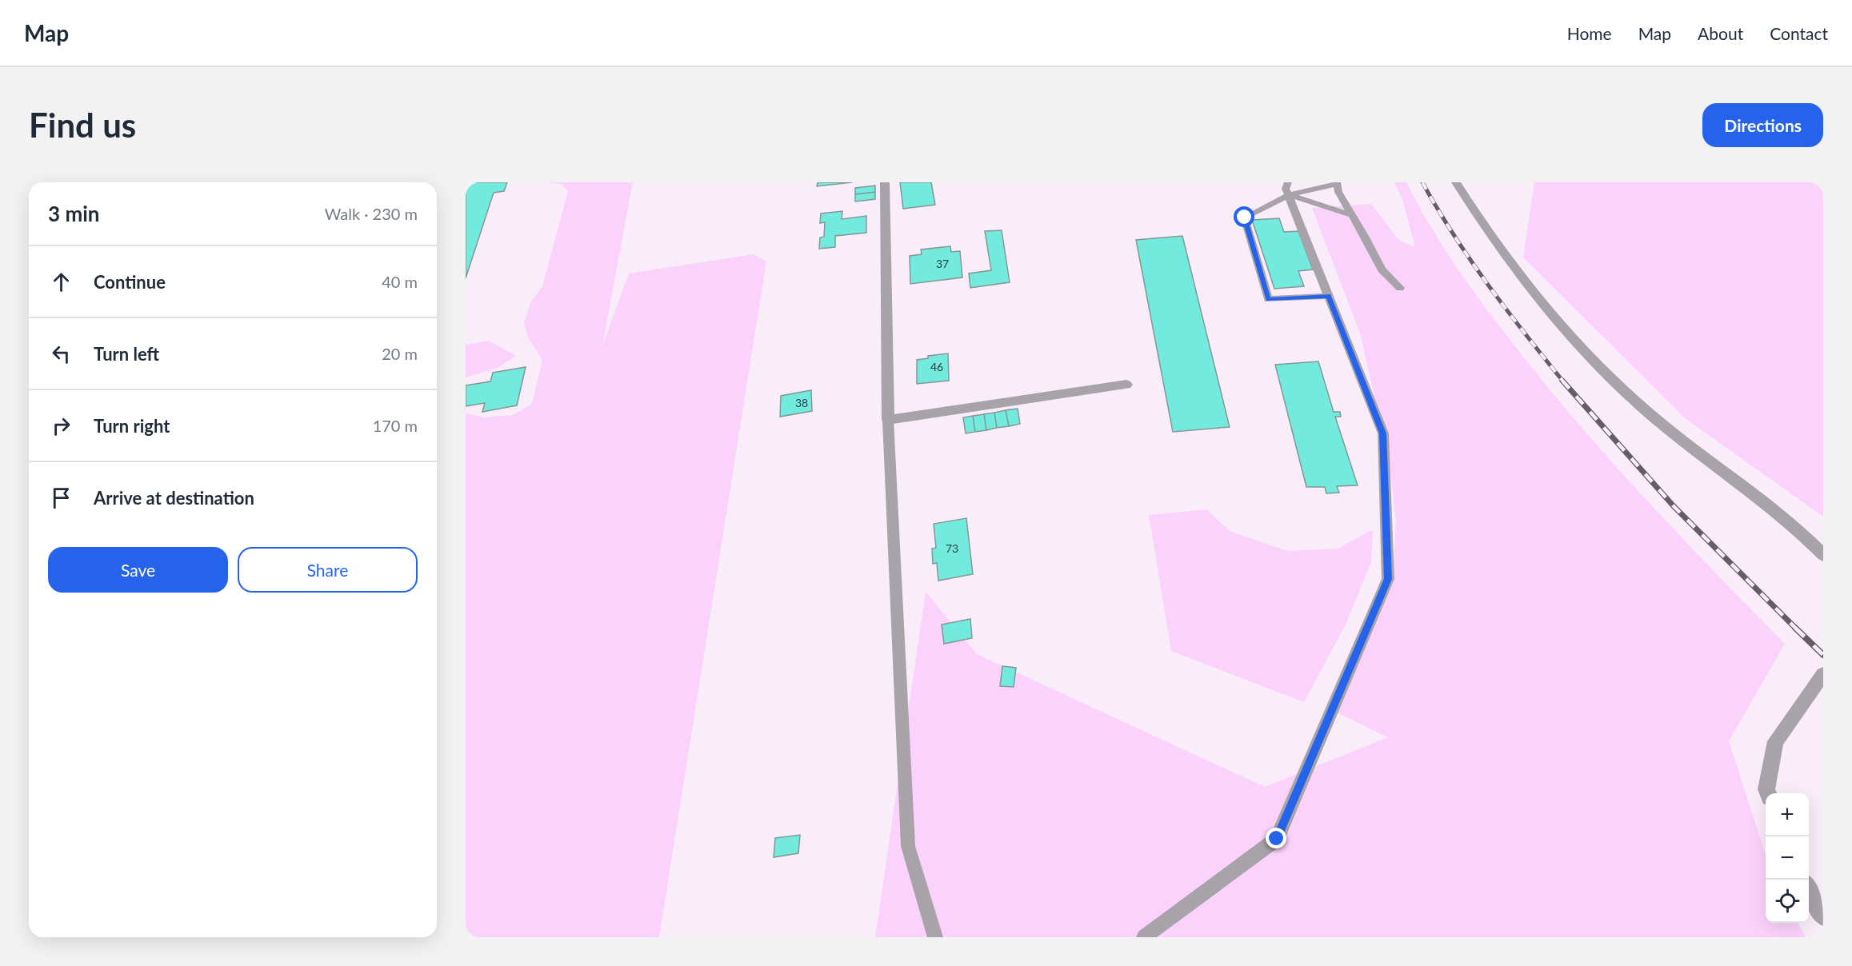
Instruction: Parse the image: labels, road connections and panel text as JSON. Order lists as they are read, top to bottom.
{
  "house_numbers": [
    "37",
    "46",
    "38",
    "73"
  ],
  "page": {
    "header": "Map",
    "nav": [
      "Home",
      "Map",
      "About",
      "Contact"
    ],
    "buttons": [
      "Directions",
      ["Save", "Share"]
    ],
    "title": "Find us",
    "heading": ["3 min", "Walk · 230 m"],
    "list": [
      ["Continue", "40 m"],
      ["Turn left", "20 m"],
      ["Turn right", "170 m"],
      "Arrive at destination"
    ],
    "map_buttons": ["+", "−"]
  }
}
